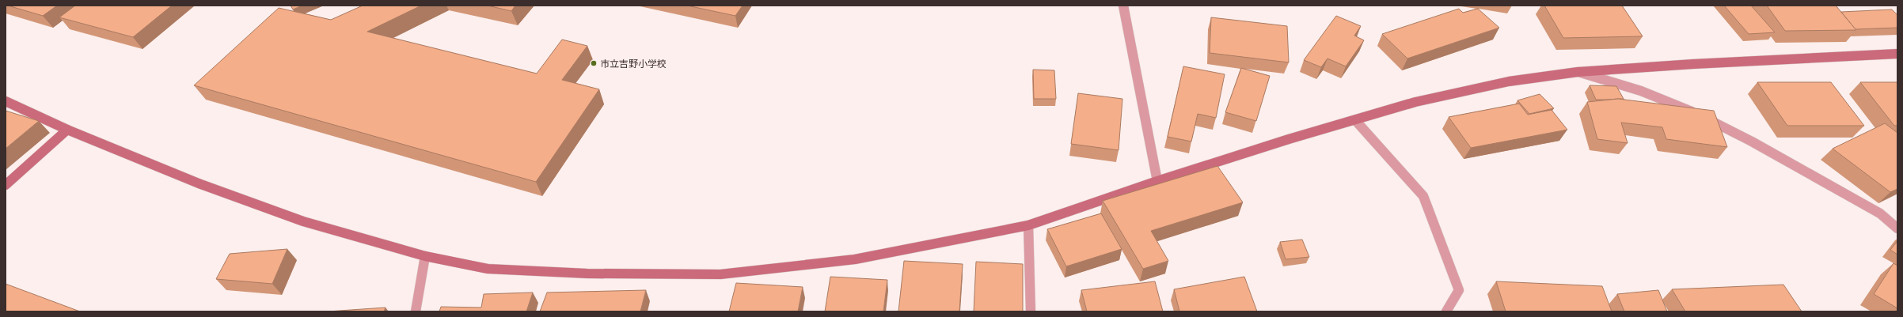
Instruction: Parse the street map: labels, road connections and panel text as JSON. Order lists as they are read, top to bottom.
{
  "places": ["市立吉野小学校"]
}
